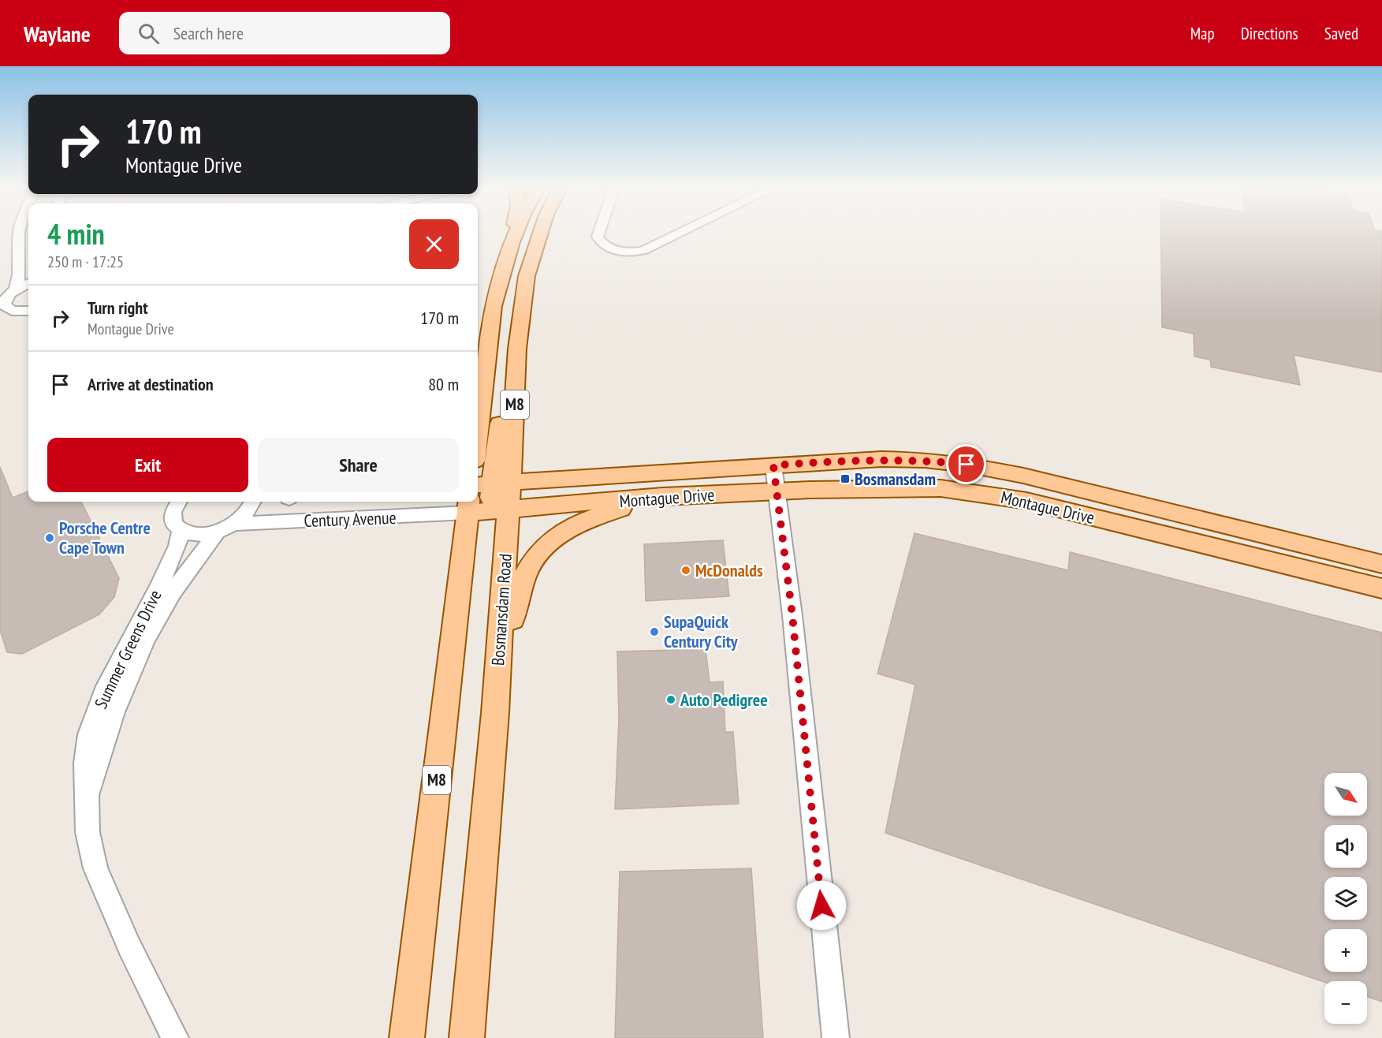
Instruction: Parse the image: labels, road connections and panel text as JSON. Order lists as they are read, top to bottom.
{
  "streets": {
    "main road": ["M8", "Montague Drive", "Bosmansdam Road"],
    "street": ["Century Avenue", "Summer Greens Drive"]
  },
  "crossings": [
    ["M8", "Montague Drive"],
    ["M8", "Century Avenue"],
    ["Montague Drive", "Century Avenue"],
    ["Montague Drive", "Bosmansdam Road"],
    ["Century Avenue", "Summer Greens Drive"]
  ],
  "places": {
    "transit": ["Bosmansdam"],
    "other": [
      "Porsche Centre Cape Town",
      "McDonalds",
      "SupaQuick Century City",
      "Auto Pedigree"
    ]
  },
  "north": "bottom right",
  "page": {
    "header": "Waylane",
    "search": "Search here",
    "nav": ["Map", "Directions", "Saved"],
    "turn": ["170 m", "Montague Drive"],
    "heading": ["4 min", "250 m · 17:25"],
    "list": [
      {
        "name": "Turn right",
        "note": "Montague Drive",
        "value": "170 m"
      },
      {
        "name": "Arrive at destination",
        "value": "80 m"
      }
    ],
    "buttons": ["Exit", "Share"],
    "map_buttons": ["+", "−"]
  }
}
